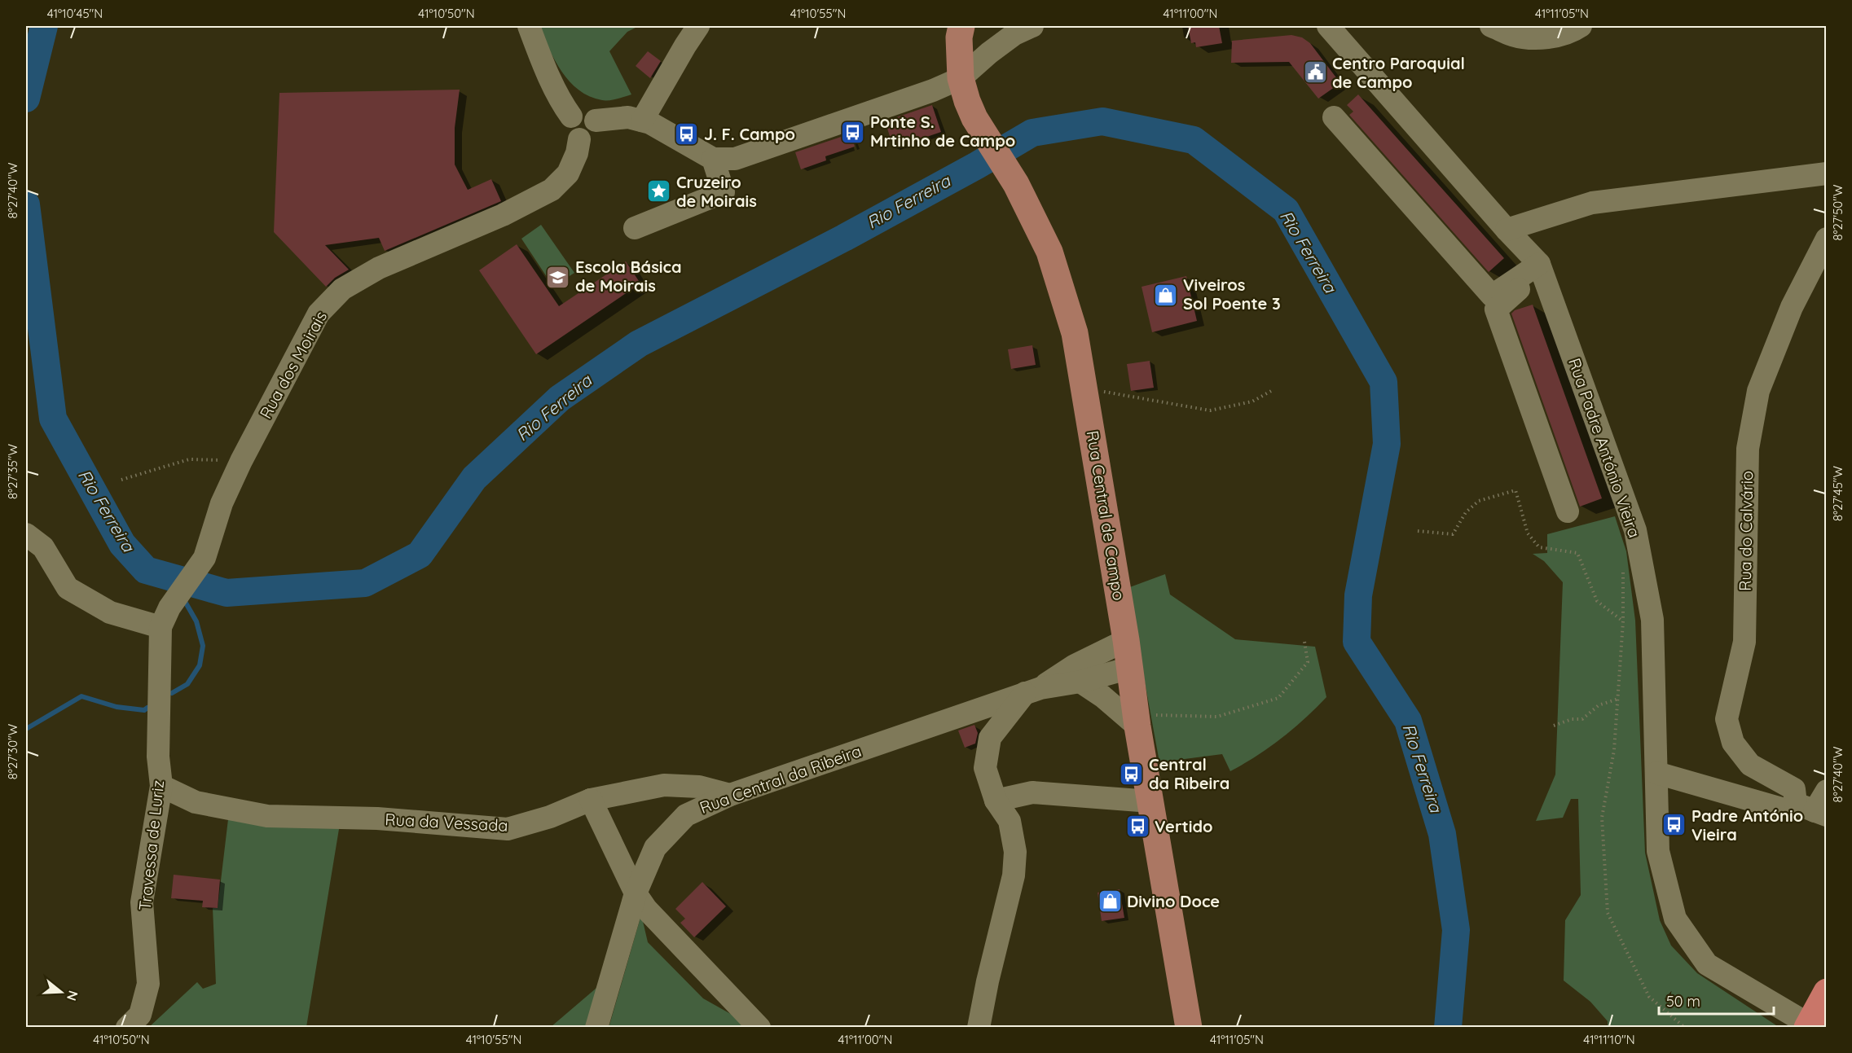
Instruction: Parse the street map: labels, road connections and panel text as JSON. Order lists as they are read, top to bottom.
{
  "streets": {
    "main road": ["Rua Central de Campo"],
    "street": [
      "Rua dos Moirais",
      "Rua Padre António Vieira",
      "Rua do Calvário",
      "Rua Central da Ribeira",
      "Rua da Vessada",
      "Travessa de Luriz"
    ]
  },
  "crossings": [
    ["Rua dos Moirais", "Travessa de Luriz"],
    ["Rua Central de Campo", "Rua Central da Ribeira"],
    ["Rua Central da Ribeira", "Rua da Vessada"],
    ["Rua da Vessada", "Travessa de Luriz"]
  ],
  "water": ["Rio Ferreira"],
  "places": {
    "public building": ["Centro Paroquial de Campo"],
    "bus stop": [
      "Ponte S. Mrtinho de Campo",
      "J. F. Campo",
      "Central da Ribeira",
      "Padre António Vieira",
      "Vertido"
    ],
    "place": ["Cruzeiro de Moirais"],
    "school or university": ["Escola Básica de Moirais"],
    "shop": ["Viveiros Sol Poente 3", "Divino Doce"]
  },
  "scale_bar": "50 m",
  "north": "right",
  "coordinates": [
    "41°10'45\"N",
    "41°10'50\"N",
    "41°10'55\"N",
    "41°11'00\"N",
    "41°11'05\"N",
    "8°27'40\"W",
    "8°27'50\"W",
    "8°27'35\"W",
    "8°27'45\"W",
    "8°27'30\"W",
    "41°11'10\"N"
  ]
}
